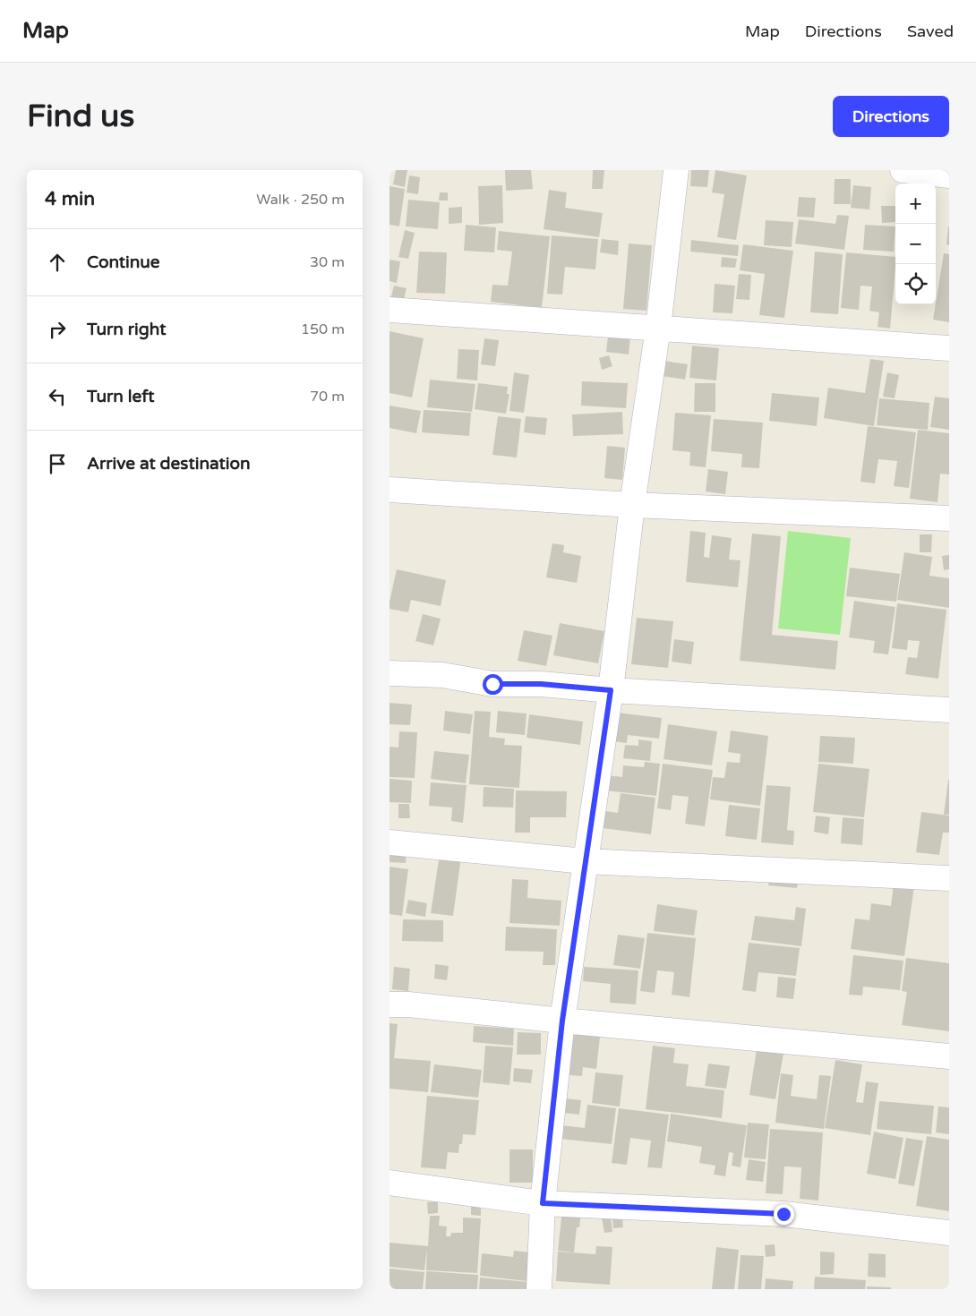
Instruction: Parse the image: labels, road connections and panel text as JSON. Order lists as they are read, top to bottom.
{
  "page": {
    "header": "Map",
    "nav": ["Map", "Directions", "Saved"],
    "buttons": "Directions",
    "title": "Find us",
    "heading": ["4 min", "Walk · 250 m"],
    "map_buttons": ["+", "−"],
    "list": [
      ["Continue", "30 m"],
      ["Turn right", "150 m"],
      ["Turn left", "70 m"],
      "Arrive at destination"
    ]
  }
}
